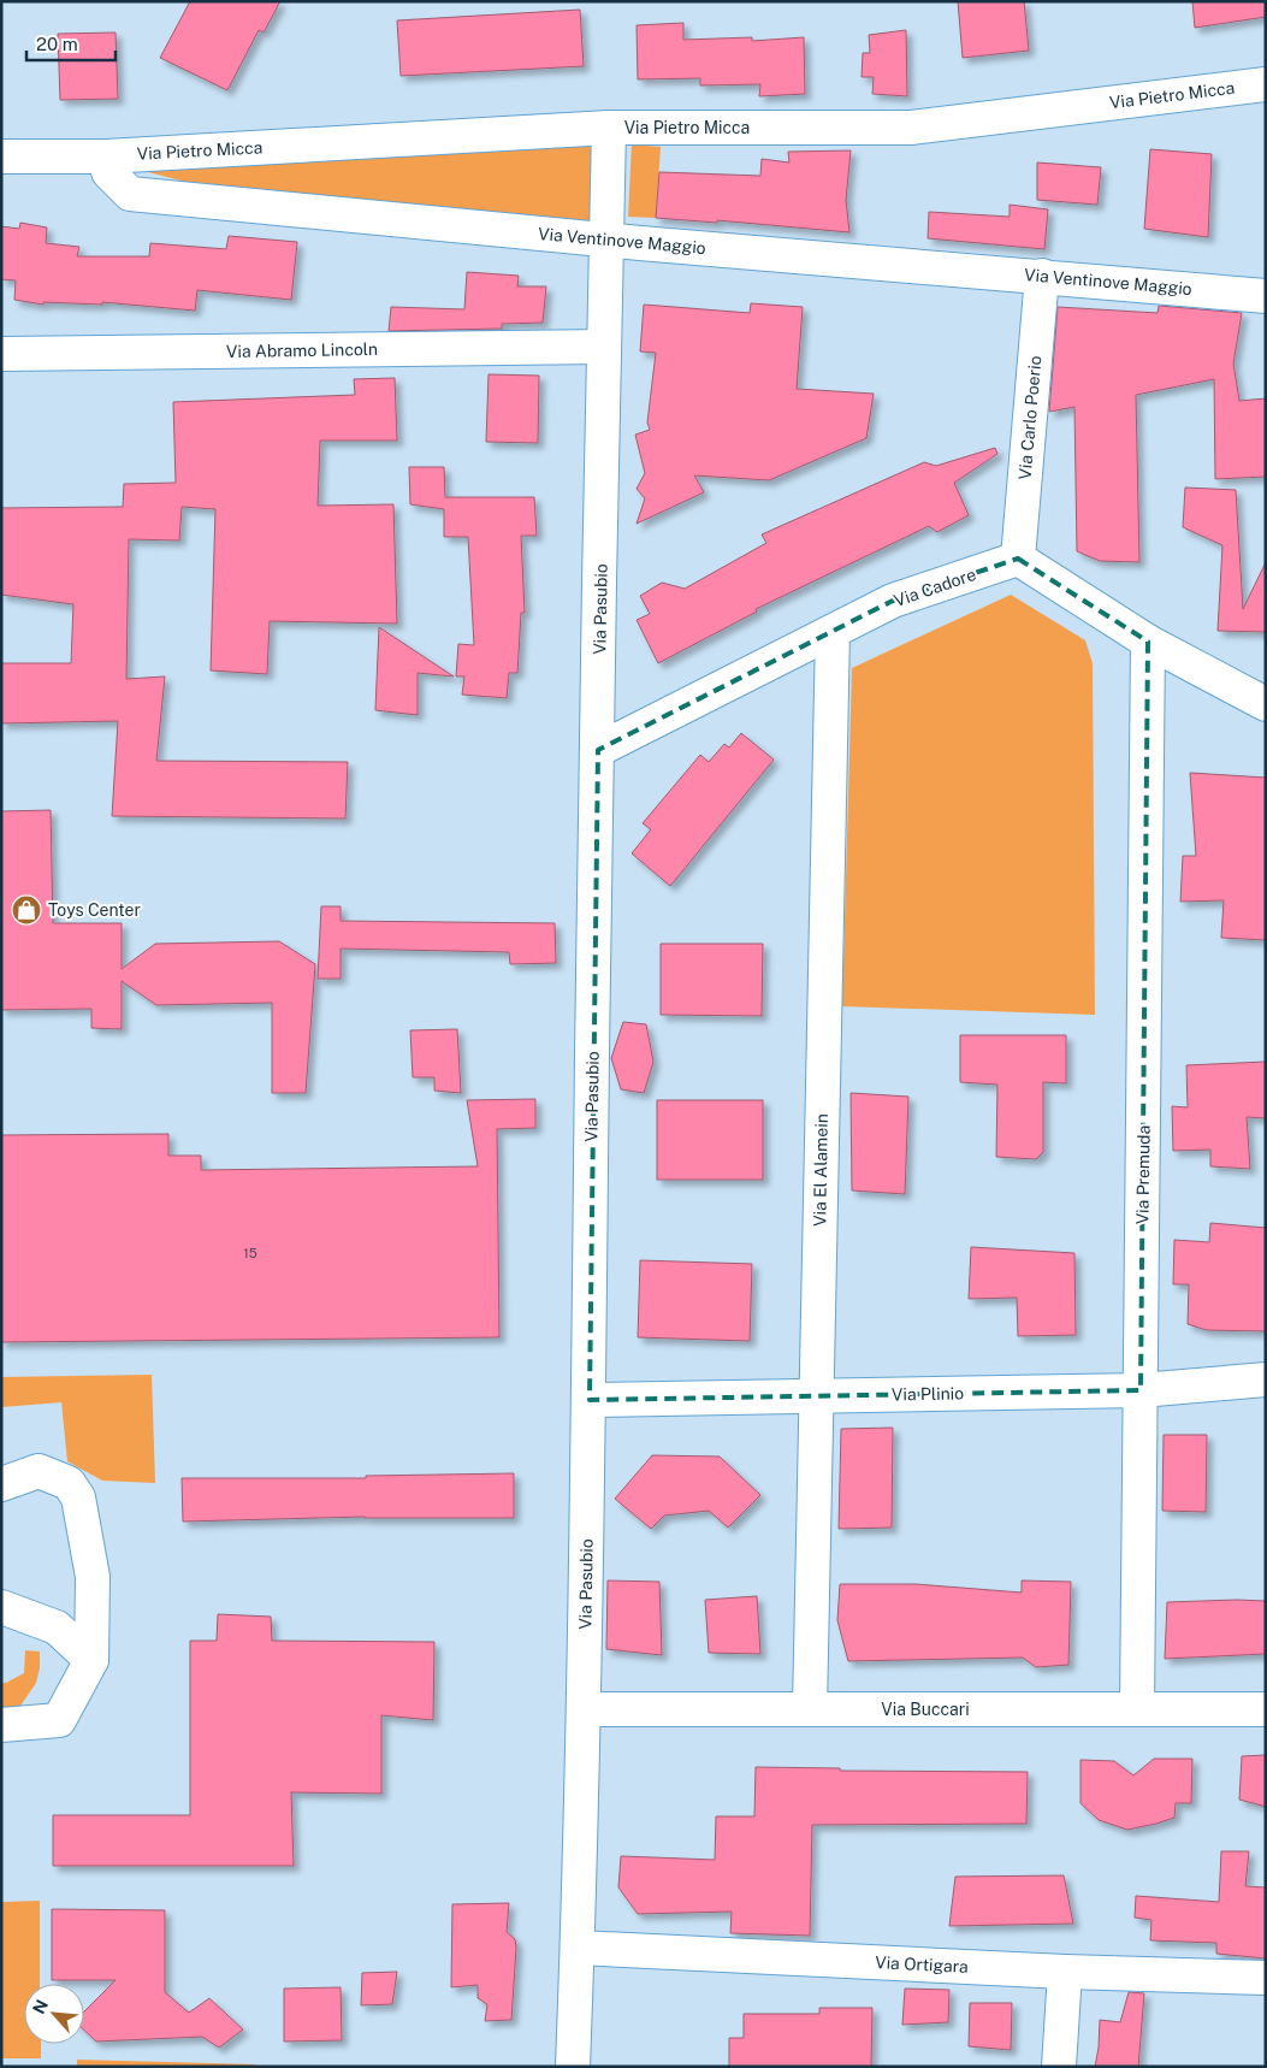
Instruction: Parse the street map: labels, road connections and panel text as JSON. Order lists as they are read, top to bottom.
{
  "streets": {
    "street": [
      "Via Pietro Micca",
      "Via Ventinove Maggio",
      "Via Abramo Lincoln",
      "Via Carlo Poerio",
      "Via Cadore",
      "Via Pasubio",
      "Via El Alamein",
      "Via Premuda",
      "Via Plinio",
      "Via Buccari",
      "Via Ortigara"
    ]
  },
  "crossings": [
    ["Via Pietro Micca", "Via Ventinove Maggio"],
    ["Via Pietro Micca", "Via Pasubio"],
    ["Via Ventinove Maggio", "Via Carlo Poerio"],
    ["Via Ventinove Maggio", "Via Pasubio"],
    ["Via Abramo Lincoln", "Via Pasubio"],
    ["Via Carlo Poerio", "Via Cadore"],
    ["Via Cadore", "Via Pasubio"],
    ["Via Cadore", "Via El Alamein"],
    ["Via Pasubio", "Via Plinio"],
    ["Via Pasubio", "Via Buccari"],
    ["Via Pasubio", "Via Ortigara"],
    ["Via El Alamein", "Via Plinio"],
    ["Via El Alamein", "Via Buccari"],
    ["Via Premuda", "Via Plinio"],
    ["Via Premuda", "Via Buccari"]
  ],
  "places": {
    "shop": ["Toys Center"]
  },
  "house_numbers": ["15"],
  "scale_bar": "20 m",
  "north": "top left"
}
